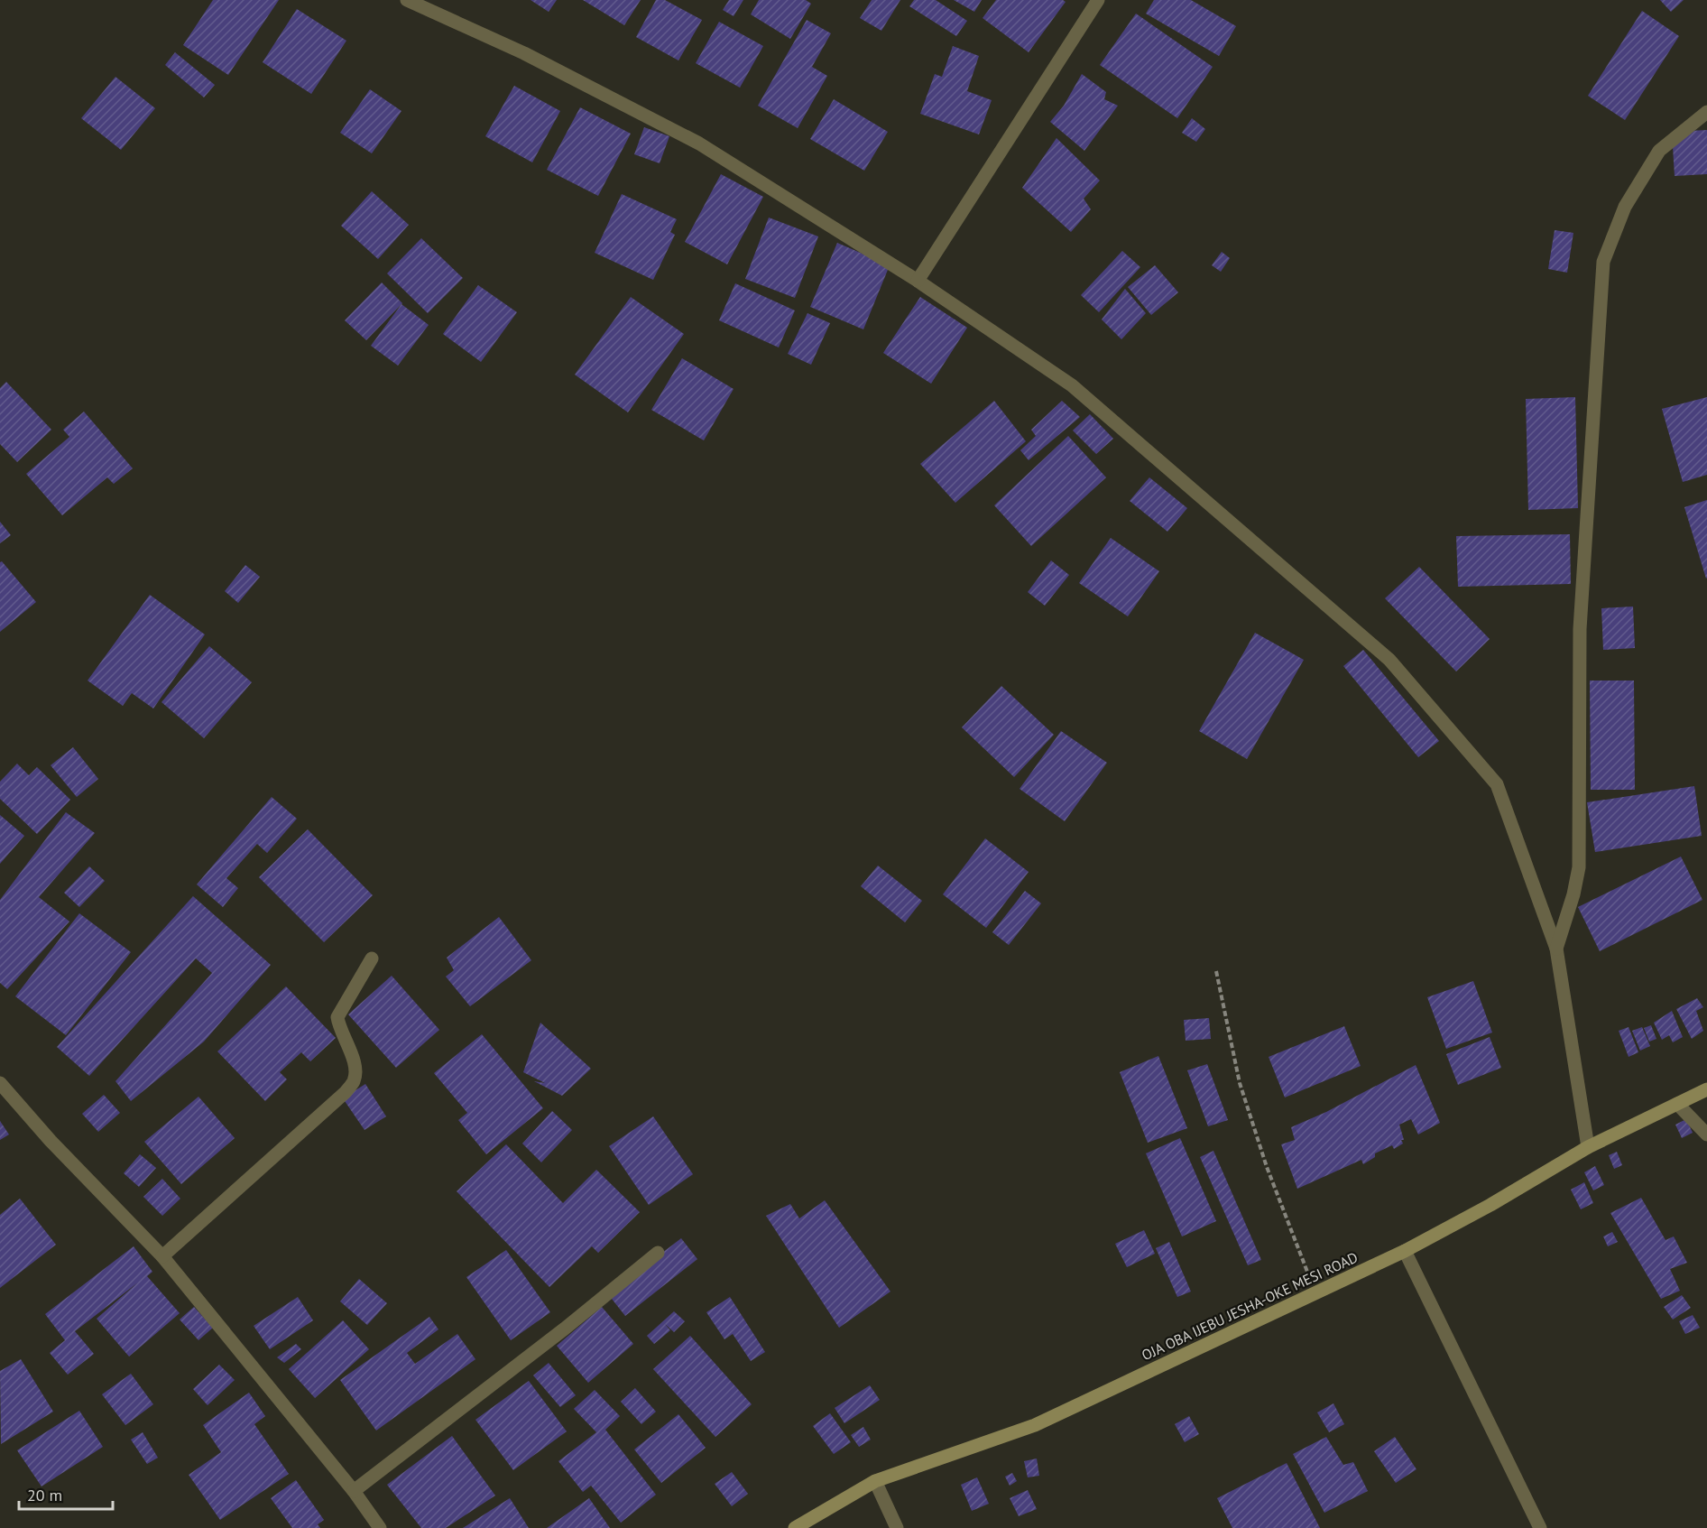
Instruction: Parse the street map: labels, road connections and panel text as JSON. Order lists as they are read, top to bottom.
{
  "streets": {
    "main road": ["OJA OBA IJEBU JESHA-OKE MESI ROAD"]
  },
  "scale_bar": "20 m"
}
